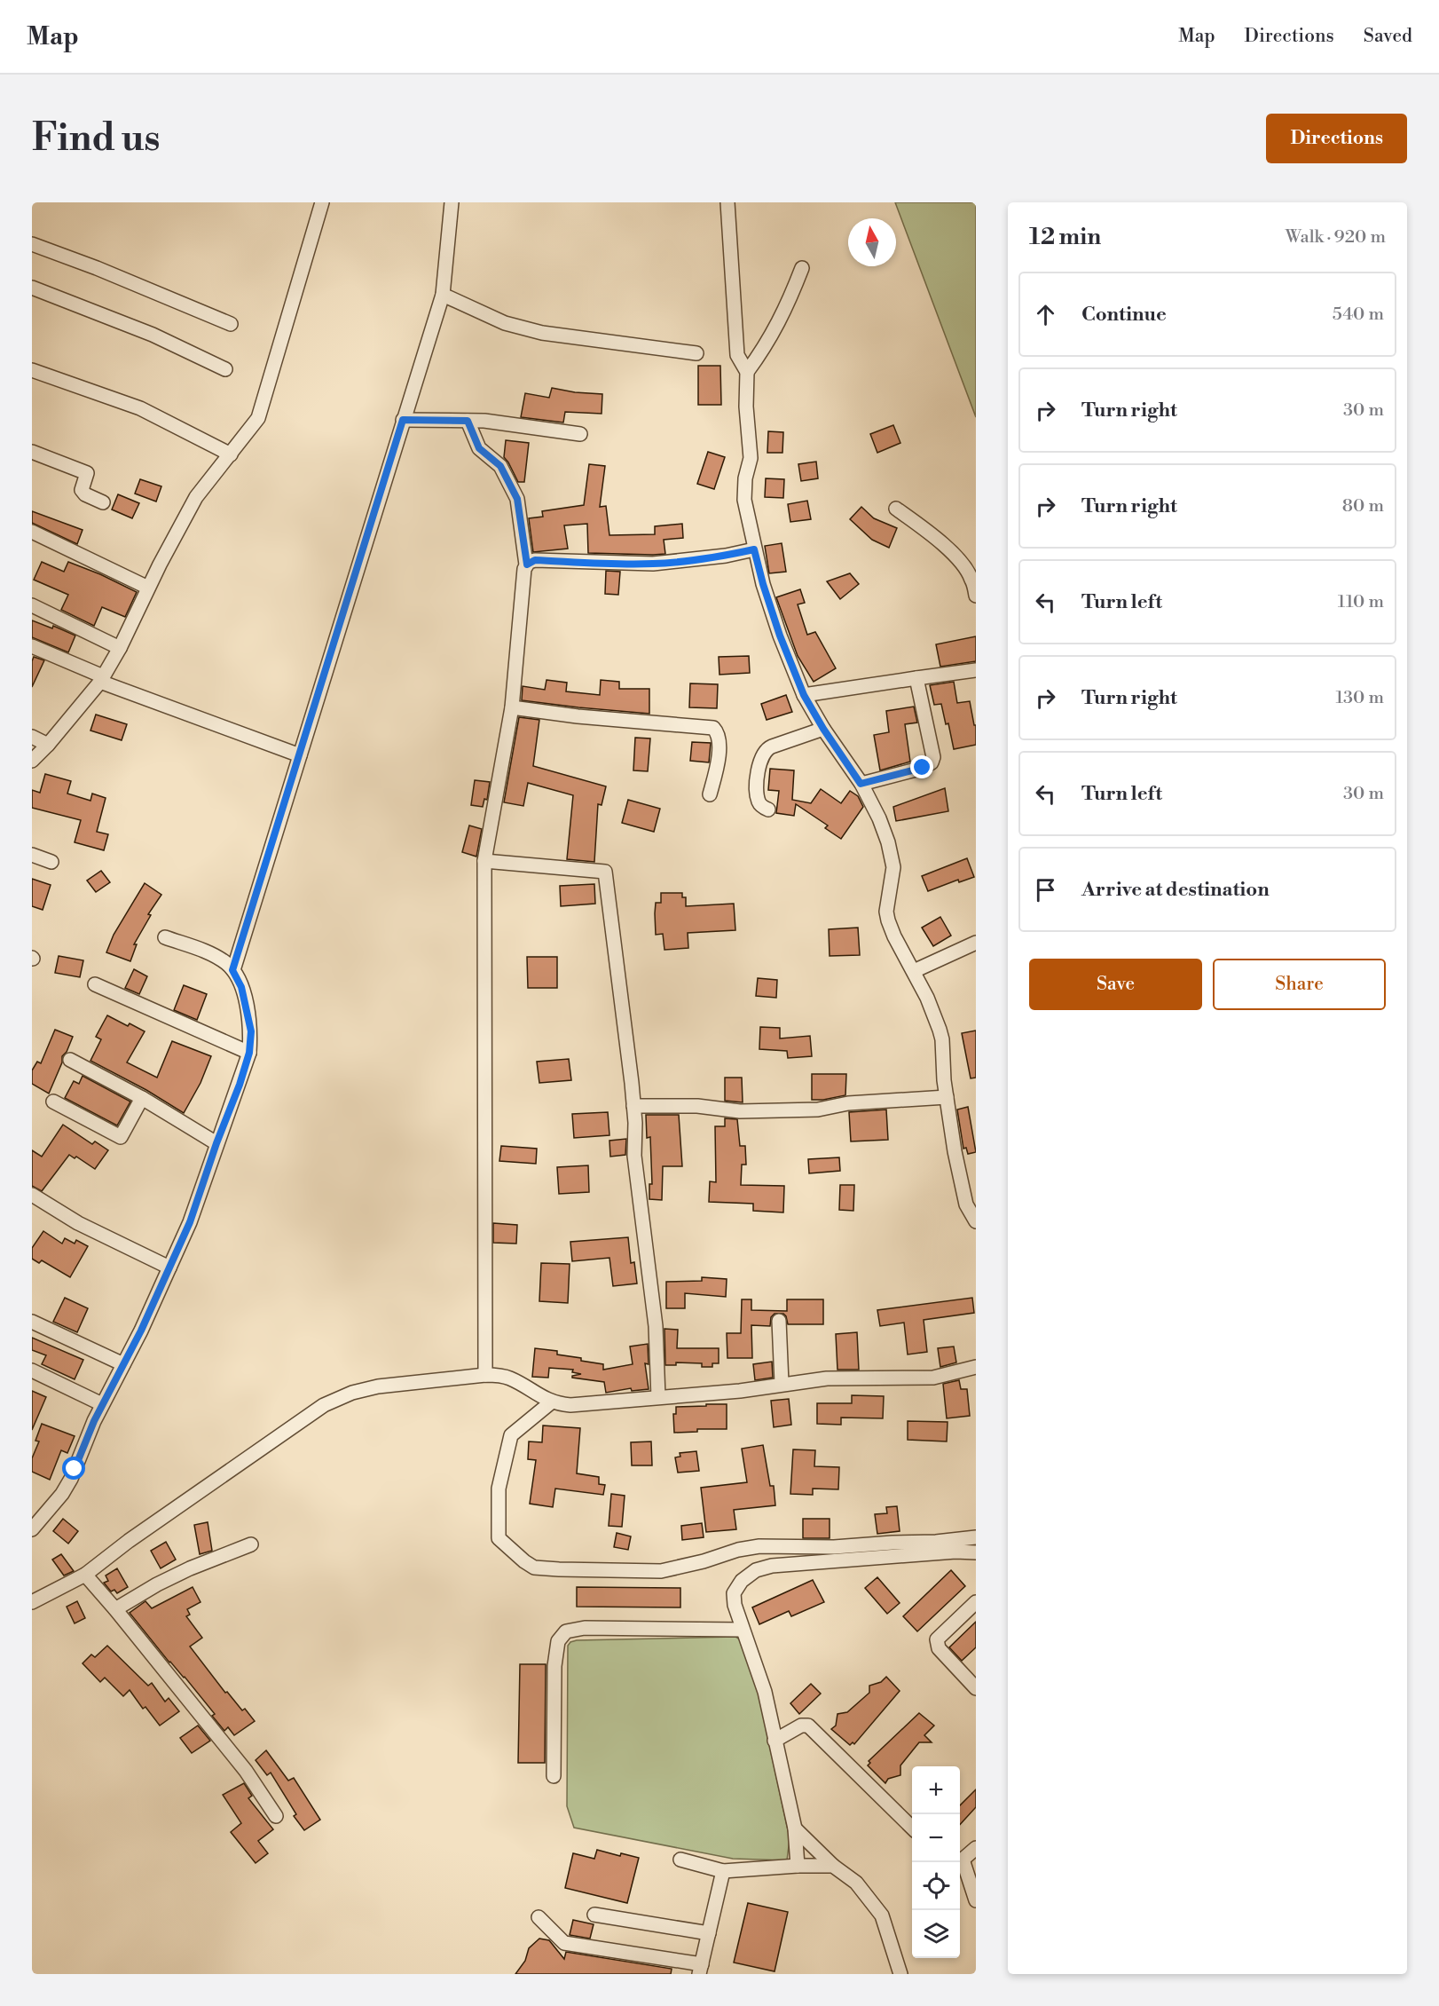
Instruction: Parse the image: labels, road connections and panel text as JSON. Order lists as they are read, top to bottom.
{
  "north": "top",
  "page": {
    "header": "Map",
    "nav": ["Map", "Directions", "Saved"],
    "buttons": [
      "Directions",
      ["Save", "Share"]
    ],
    "title": "Find us",
    "heading": ["12 min", "Walk · 920 m"],
    "list": [
      ["Continue", "540 m"],
      ["Turn right", "30 m"],
      ["Turn right", "80 m"],
      ["Turn left", "110 m"],
      ["Turn right", "130 m"],
      ["Turn left", "30 m"],
      "Arrive at destination"
    ],
    "map_buttons": ["+", "−"]
  }
}
